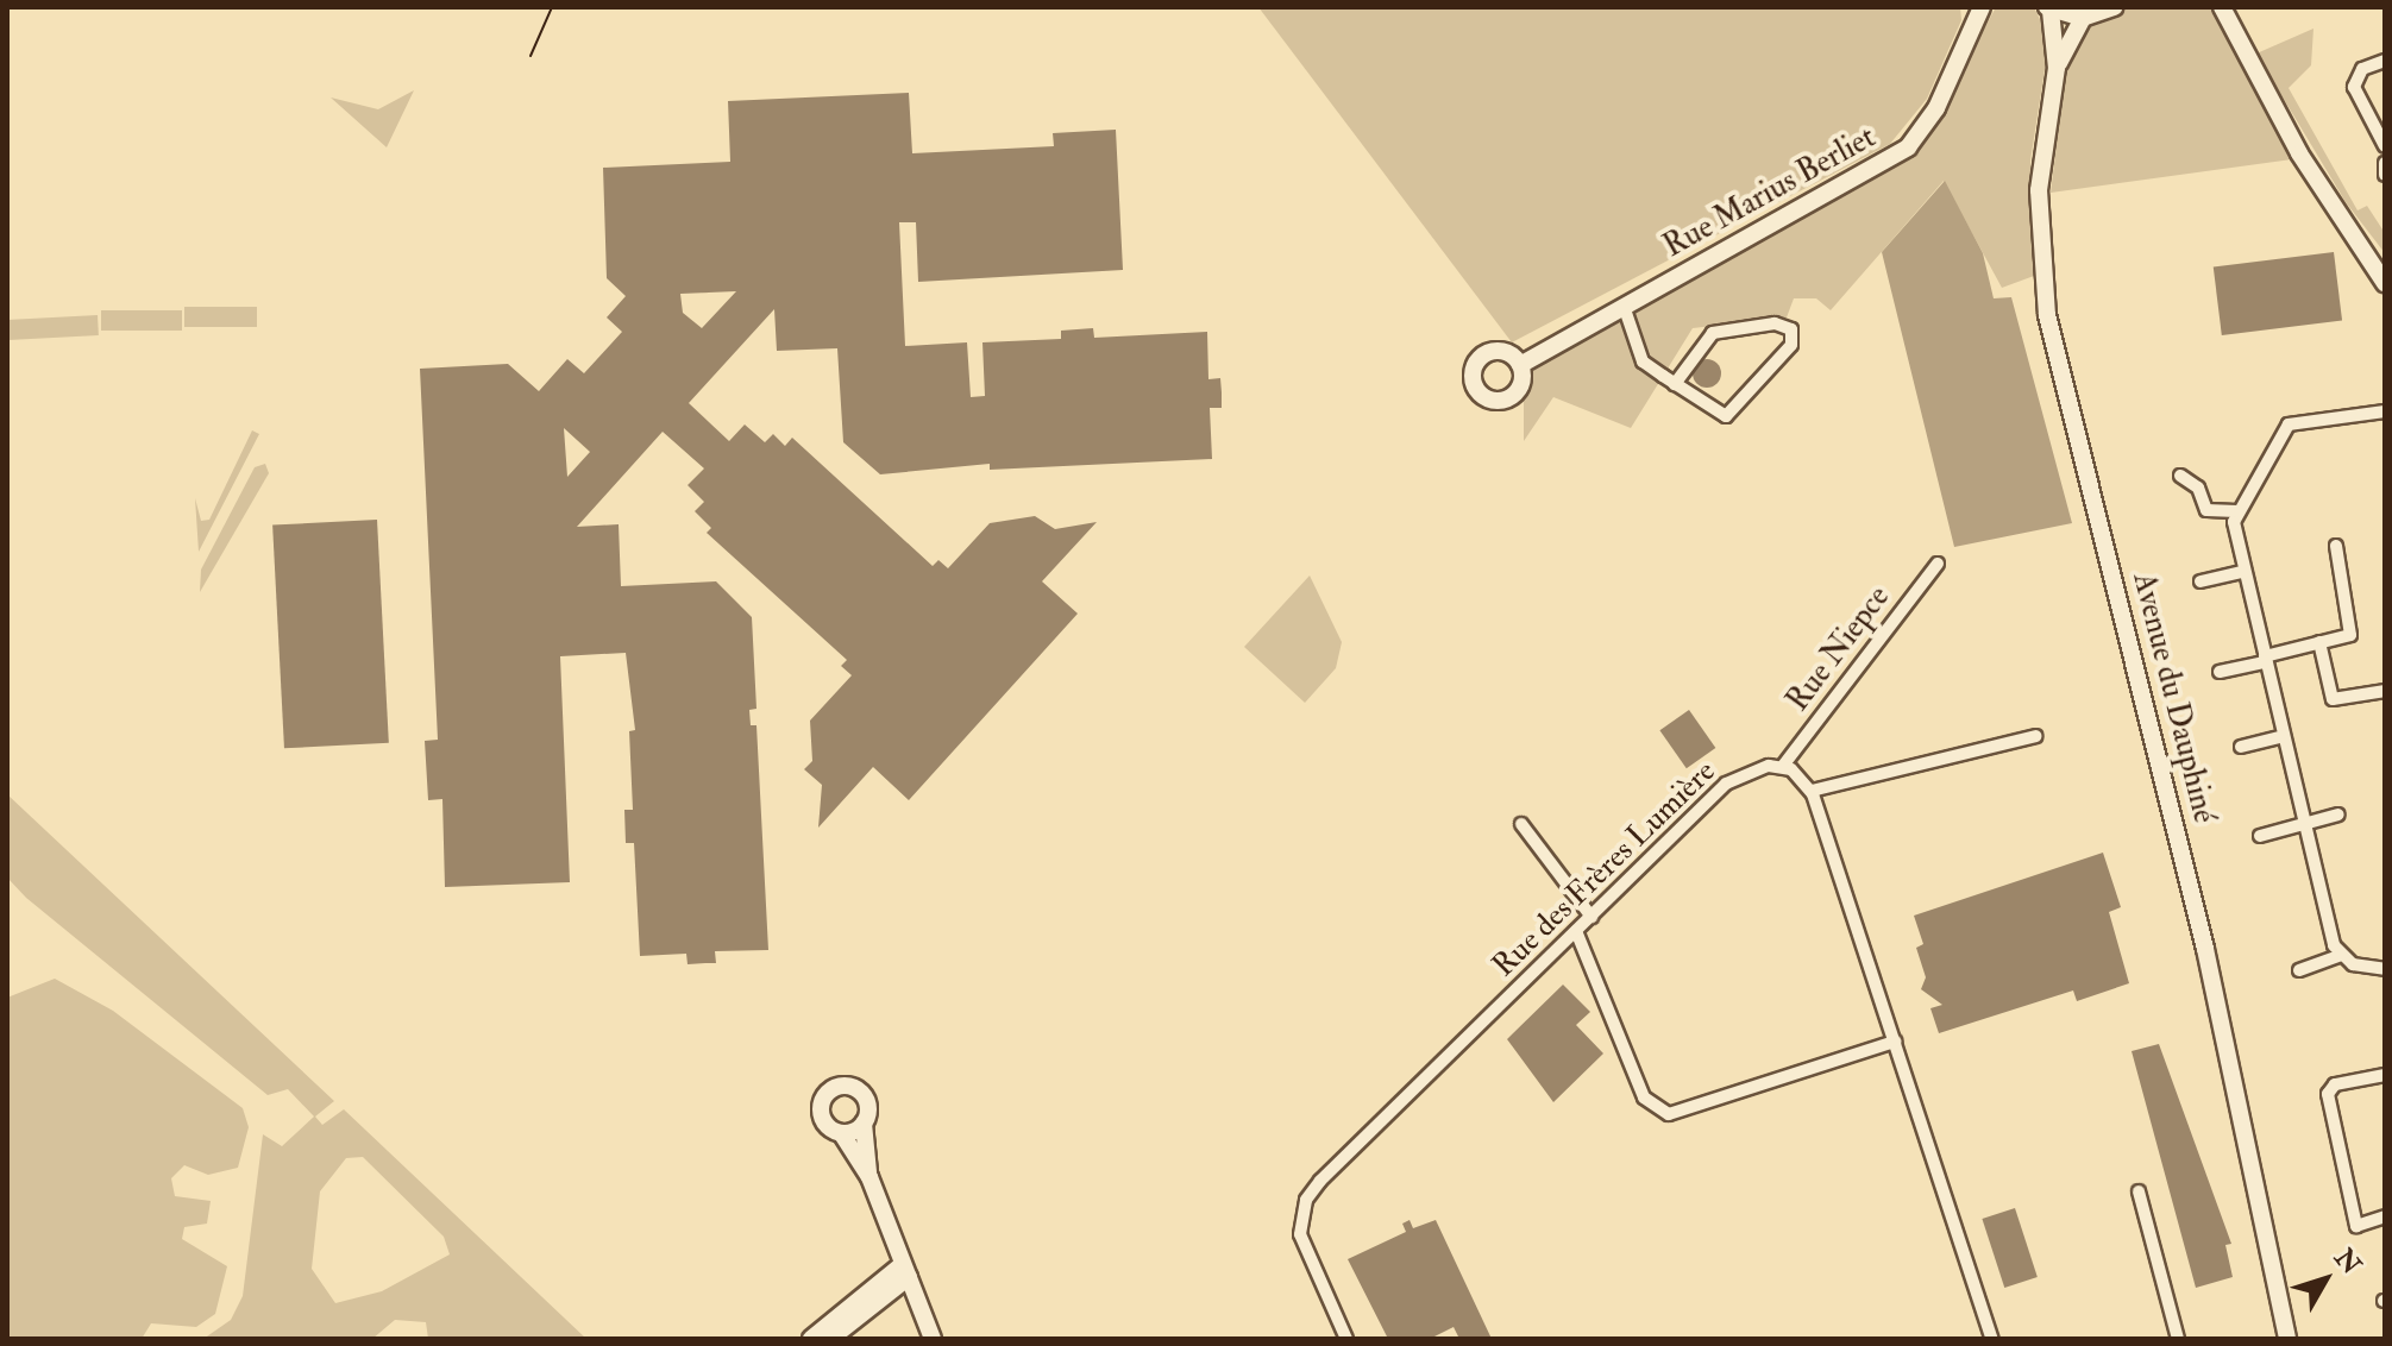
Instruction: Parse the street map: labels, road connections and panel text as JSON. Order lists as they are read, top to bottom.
{
  "streets": {
    "street": [
      "Rue Marius Berliet",
      "Rue Niepce",
      "Avenue du Dauphiné",
      "Rue des Frères Lumière"
    ]
  },
  "crossings": [
    ["Rue Niepce", "Rue des Frères Lumière"]
  ],
  "north": "top right"
}
